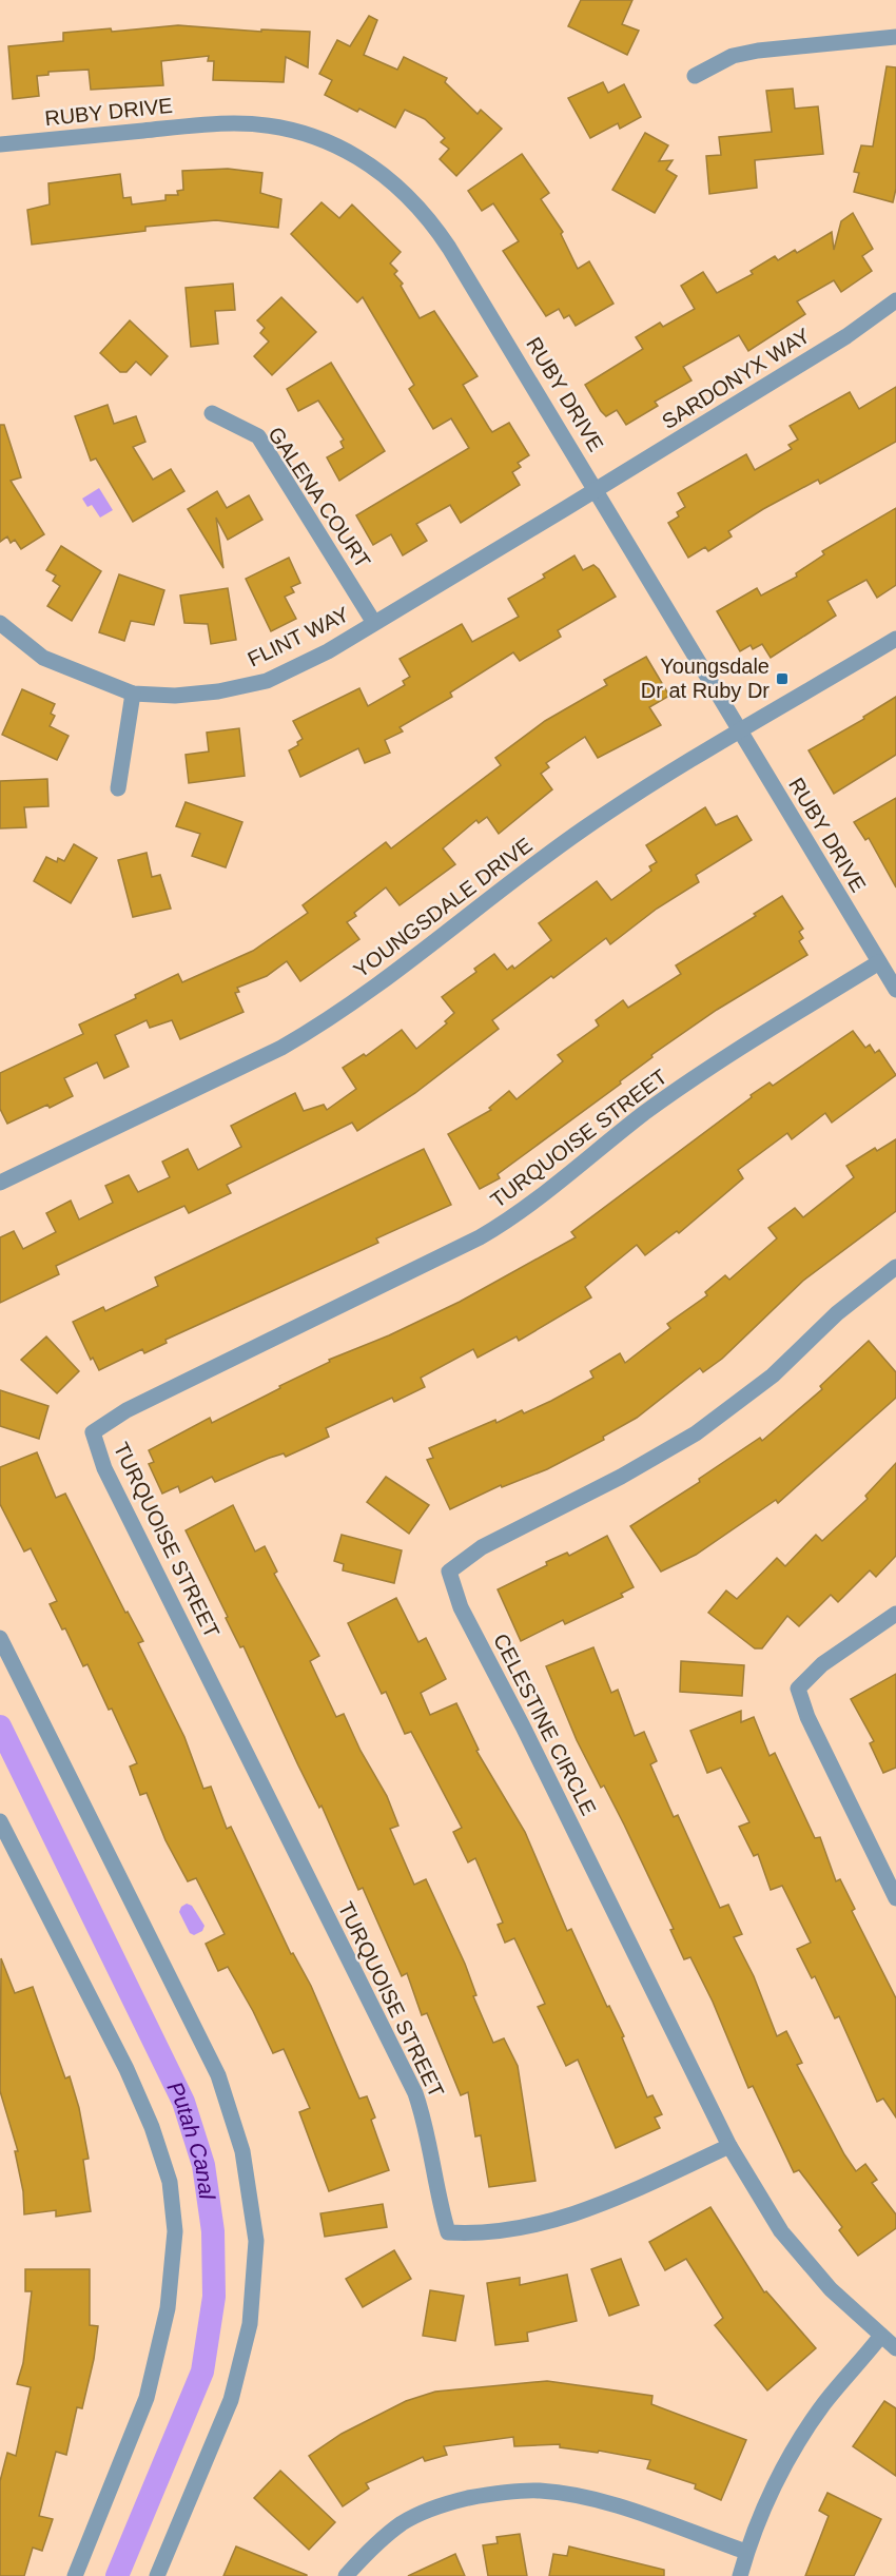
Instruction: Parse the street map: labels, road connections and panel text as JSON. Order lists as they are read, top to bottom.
{
  "streets": {
    "street": [
      "RUBY DRIVE",
      "SARDONYX WAY",
      "GALENA COURT",
      "FLINT WAY",
      "YOUNGSDALE DRIVE",
      "TURQUOISE STREET",
      "CELESTINE CIRCLE"
    ]
  },
  "crossings": [
    ["RUBY DRIVE", "SARDONYX WAY"],
    ["RUBY DRIVE", "FLINT WAY"],
    ["RUBY DRIVE", "YOUNGSDALE DRIVE"],
    ["RUBY DRIVE", "TURQUOISE STREET"],
    ["SARDONYX WAY", "FLINT WAY"],
    ["GALENA COURT", "FLINT WAY"],
    ["TURQUOISE STREET", "CELESTINE CIRCLE"]
  ],
  "water": ["Putah Canal"],
  "places": {
    "transit": ["Youngsdale Dr at Ruby Dr"]
  }
}
